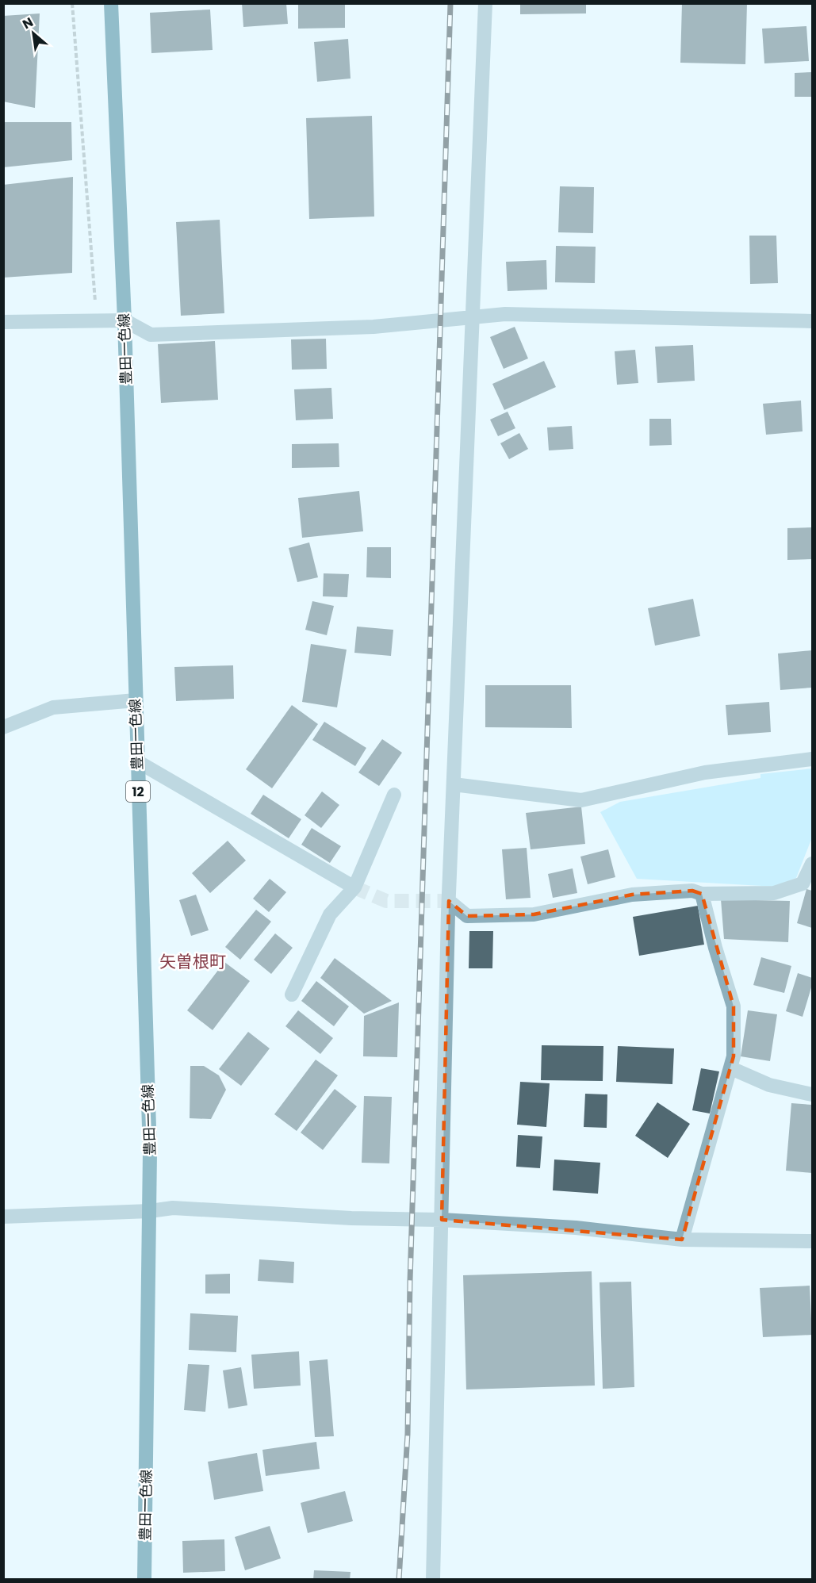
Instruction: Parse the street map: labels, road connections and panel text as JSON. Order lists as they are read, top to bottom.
{
  "streets": {
    "main road": ["豊田一色線", "12"]
  },
  "districts": ["矢曽根町"],
  "north": "top left"
}
